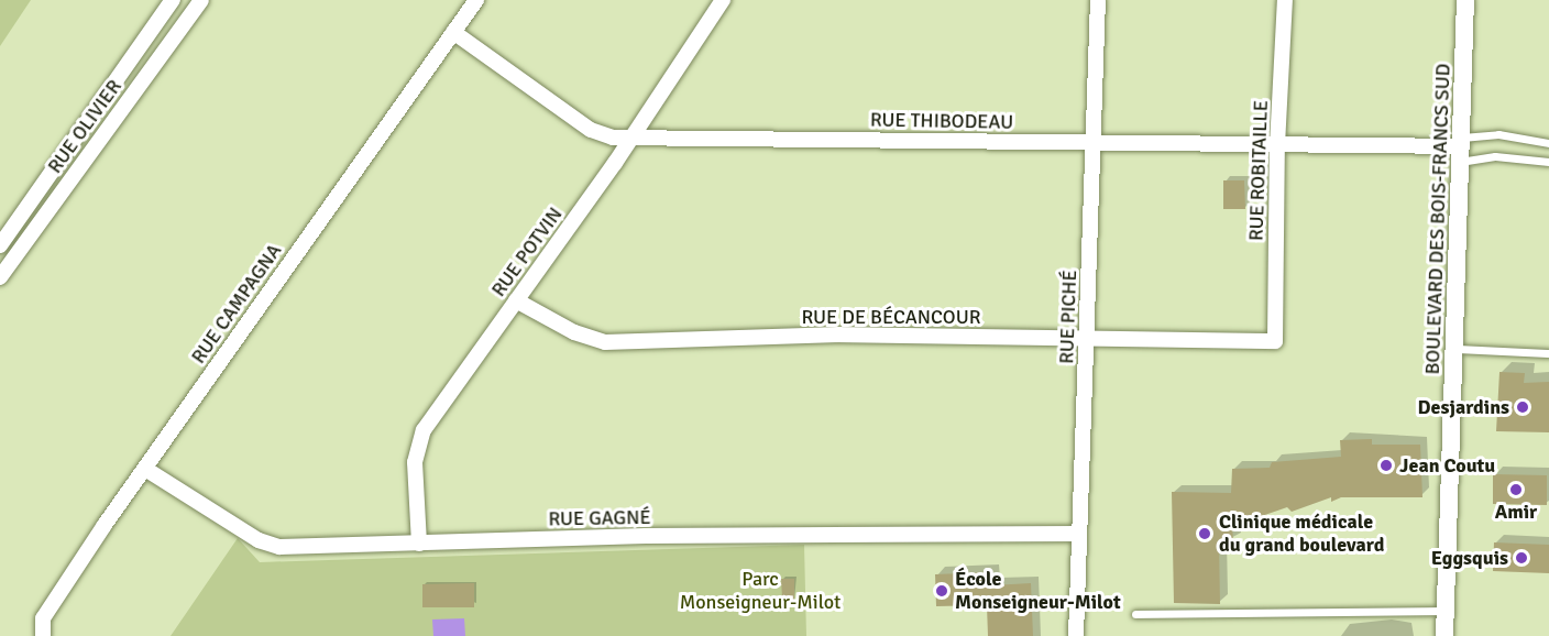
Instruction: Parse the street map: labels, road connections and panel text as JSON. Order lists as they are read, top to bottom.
{
  "streets": {
    "street": [
      "RUE THIBODEAU",
      "RUE OLIVIER",
      "RUE ROBITAILLE",
      "BOULEVARD DES BOIS-FRANCS SUD",
      "RUE POTVIN",
      "RUE CAMPAGNA",
      "RUE DE BÉCANCOUR",
      "RUE PICHÉ",
      "RUE GAGNÉ"
    ]
  },
  "crossings": [
    ["RUE THIBODEAU", "RUE ROBITAILLE"],
    ["RUE THIBODEAU", "BOULEVARD DES BOIS-FRANCS SUD"],
    ["RUE THIBODEAU", "RUE POTVIN"],
    ["RUE THIBODEAU", "RUE CAMPAGNA"],
    ["RUE THIBODEAU", "RUE PICHÉ"],
    ["RUE ROBITAILLE", "RUE DE BÉCANCOUR"],
    ["RUE POTVIN", "RUE DE BÉCANCOUR"],
    ["RUE POTVIN", "RUE GAGNÉ"],
    ["RUE CAMPAGNA", "RUE GAGNÉ"],
    ["RUE DE BÉCANCOUR", "RUE PICHÉ"],
    ["RUE PICHÉ", "RUE GAGNÉ"]
  ],
  "parks": ["Parc Monseigneur-Milot"],
  "places": [
    "Desjardins",
    "Jean Coutu",
    "Amir",
    "Clinique médicale du grand boulevard",
    "Eggsquis",
    "École Monseigneur-Milot"
  ]
}
